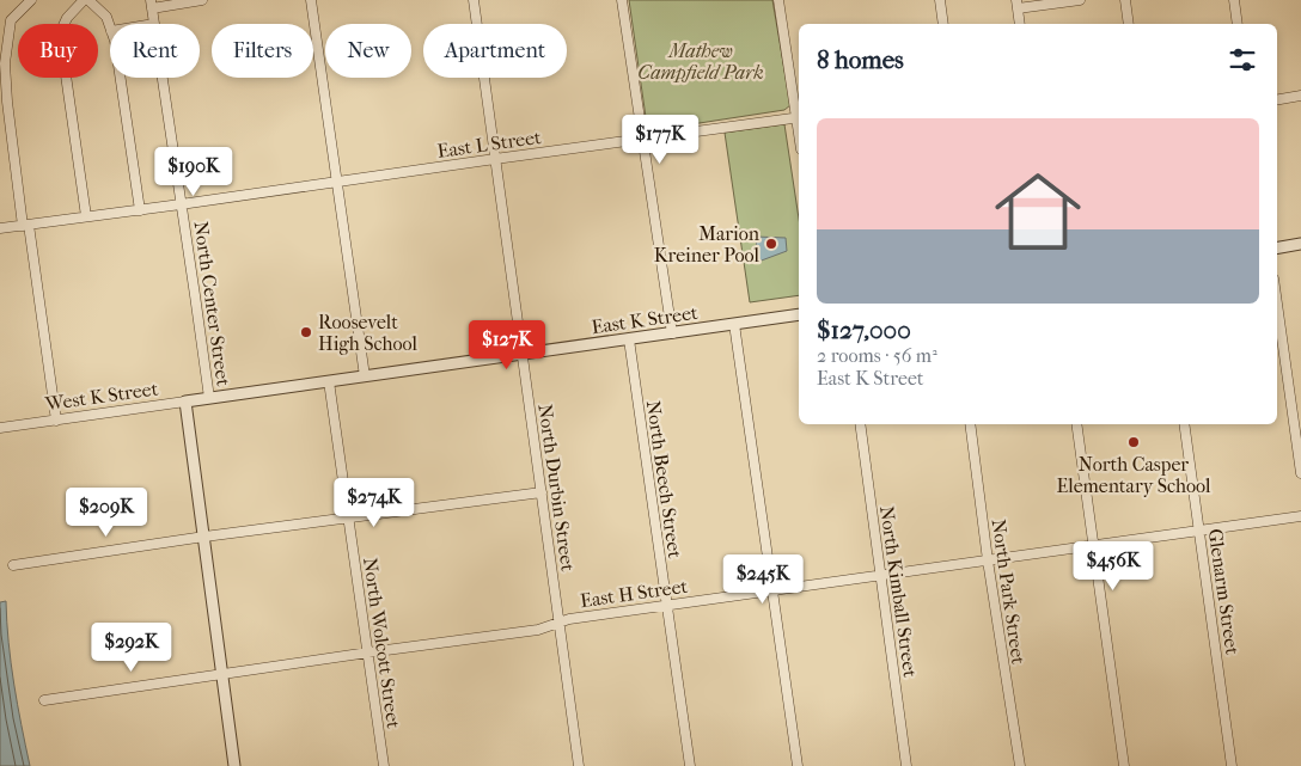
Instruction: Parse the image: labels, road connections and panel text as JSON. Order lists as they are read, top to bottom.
{
  "streets": {
    "street": [
      "East L Street",
      "North Center Street",
      "East K Street",
      "West K Street",
      "North Beech Street",
      "North Durbin Street",
      "North Kimball Street",
      "North Park Street",
      "Glenarm Street",
      "East H Street",
      "North Wolcott Street"
    ]
  },
  "crossings": [
    ["East L Street", "North Center Street"],
    ["East L Street", "North Durbin Street"],
    ["North Center Street", "East K Street"],
    ["North Center Street", "West K Street"],
    ["East K Street", "West K Street"],
    ["East K Street", "North Beech Street"],
    ["East K Street", "North Durbin Street"],
    ["East K Street", "North Wolcott Street"],
    ["North Beech Street", "East H Street"],
    ["North Durbin Street", "East H Street"],
    ["North Kimball Street", "East H Street"],
    ["North Park Street", "East H Street"],
    ["Glenarm Street", "East H Street"],
    ["East H Street", "North Wolcott Street"]
  ],
  "parks": ["Mathew Campfield Park"],
  "places": ["Marion Kreiner Pool", "Roosevelt High School", "North Casper Elementary School"],
  "page": {
    "chip": [
      "Buy",
      "Rent",
      "Filters",
      "New",
      "Apartment"
    ],
    "heading": "8 homes",
    "list": [
      {
        "name": "$127,000",
        "note": "2 rooms · 56 m² · East K Street"
      }
    ],
    "price": [
      "$177K",
      "$190K",
      "$127K",
      "$274K",
      "$209K",
      "$456K",
      "$245K",
      "$292K"
    ]
  }
}
